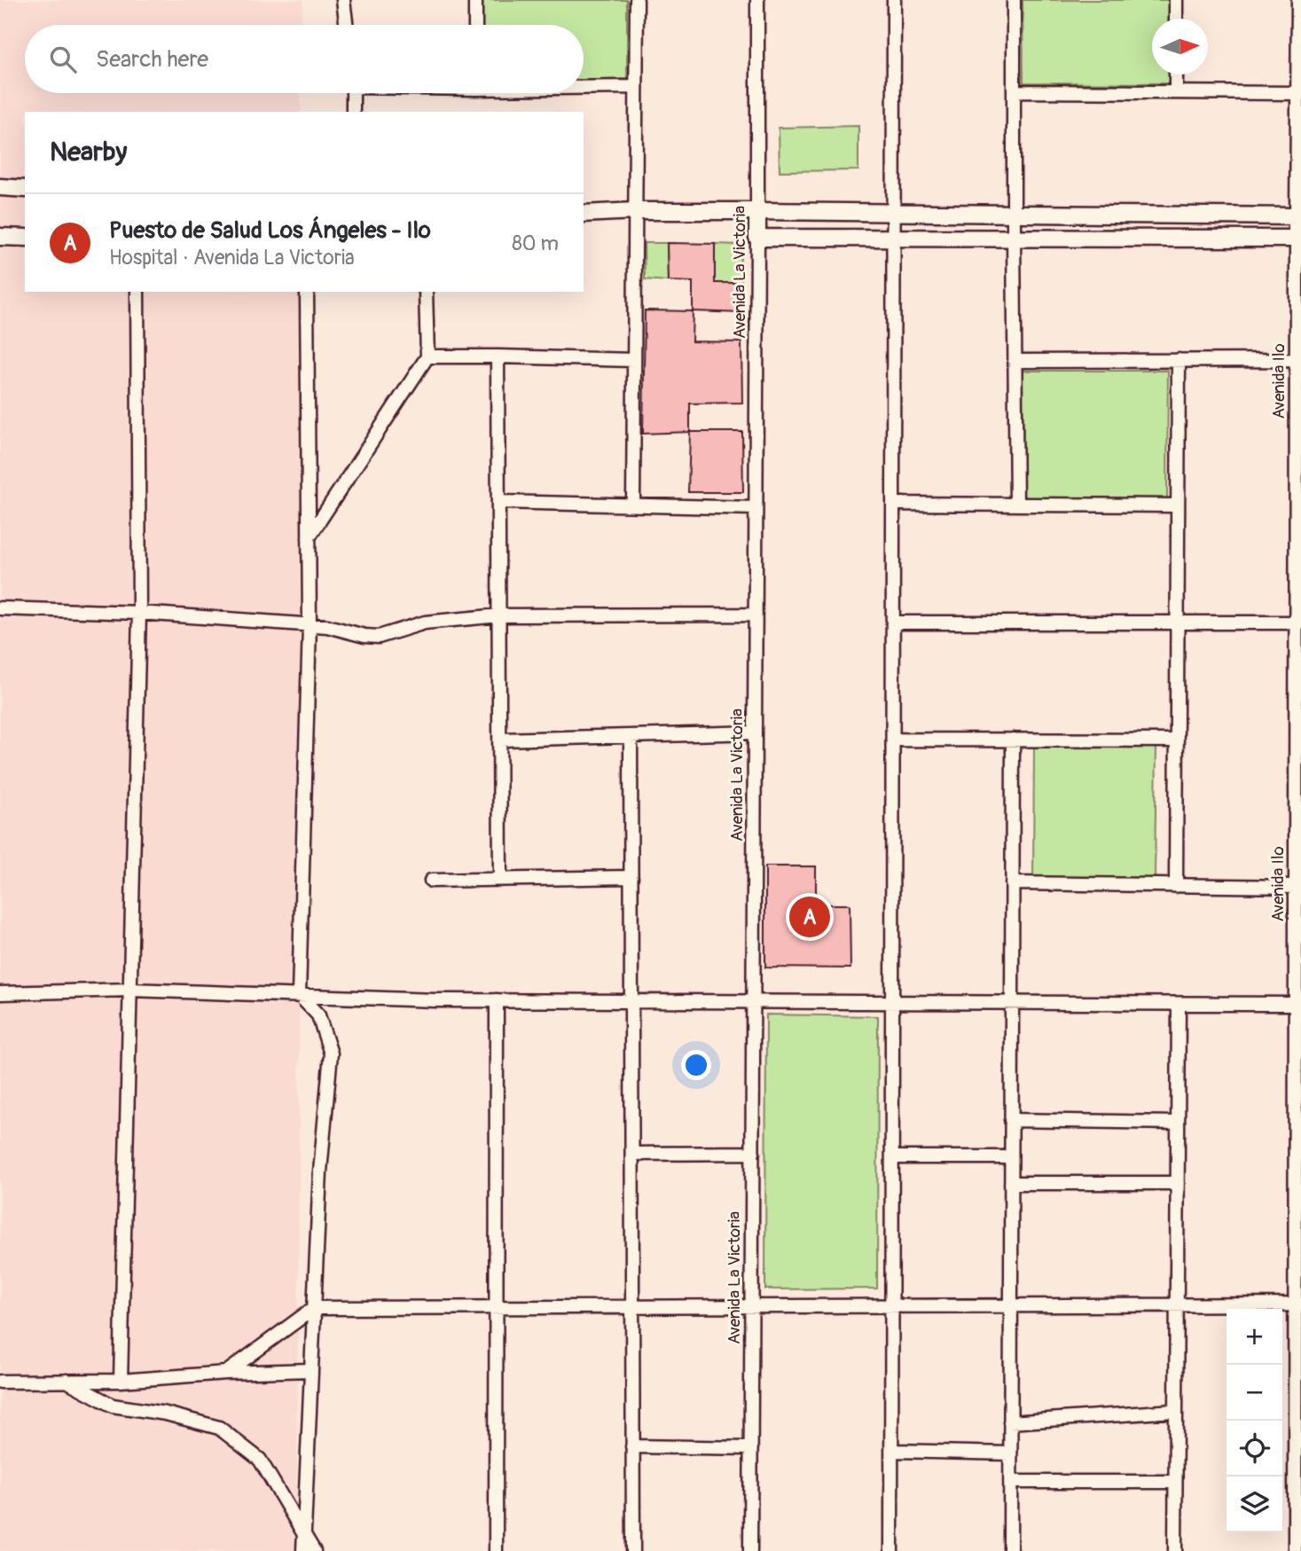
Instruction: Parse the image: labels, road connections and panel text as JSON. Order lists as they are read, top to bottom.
{
  "streets": {
    "street": ["Avenida La Victoria", "Avenida Ilo"]
  },
  "north": "right",
  "page": {
    "search": "Search here",
    "heading": "Nearby",
    "list": [
      {
        "mark": "A",
        "name": "Puesto de Salud Los Ángeles - Ilo",
        "note": "Hospital · Avenida La Victoria",
        "value": "80 m"
      }
    ],
    "pins": "A",
    "map_buttons": ["+", "−"]
  }
}
